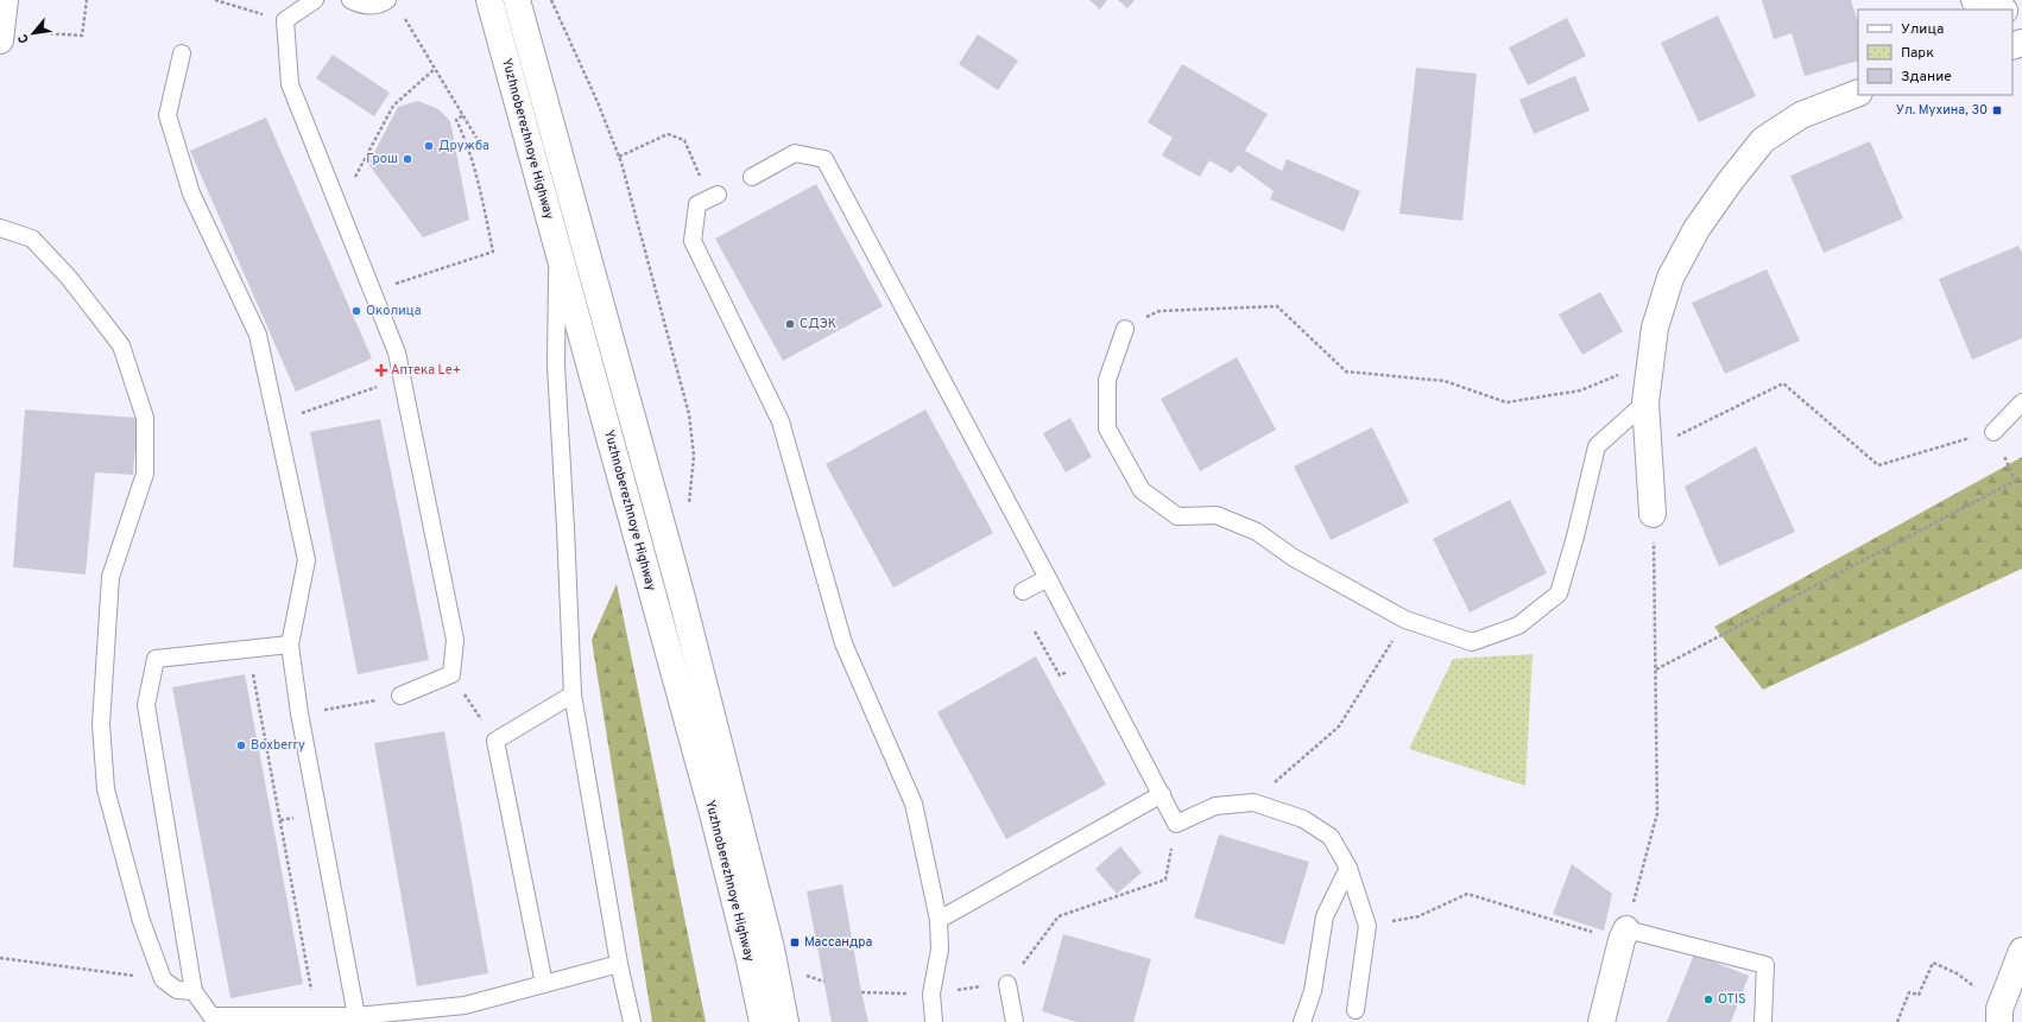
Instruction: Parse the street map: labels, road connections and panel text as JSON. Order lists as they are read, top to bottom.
{
  "streets": {
    "main road": ["Yuzhnoberezhnoye Highway"]
  },
  "places": {
    "transit": ["Ул. Мухина, 30", "Массандра"],
    "other": [
      "Дружба",
      "Грош",
      "Околица",
      "СДЭК",
      "Boxberry",
      "OTIS"
    ],
    "health": ["Аптека Le+"]
  },
  "legend": ["Улица", "Парк", "Здание"],
  "north": "bottom left"
}
